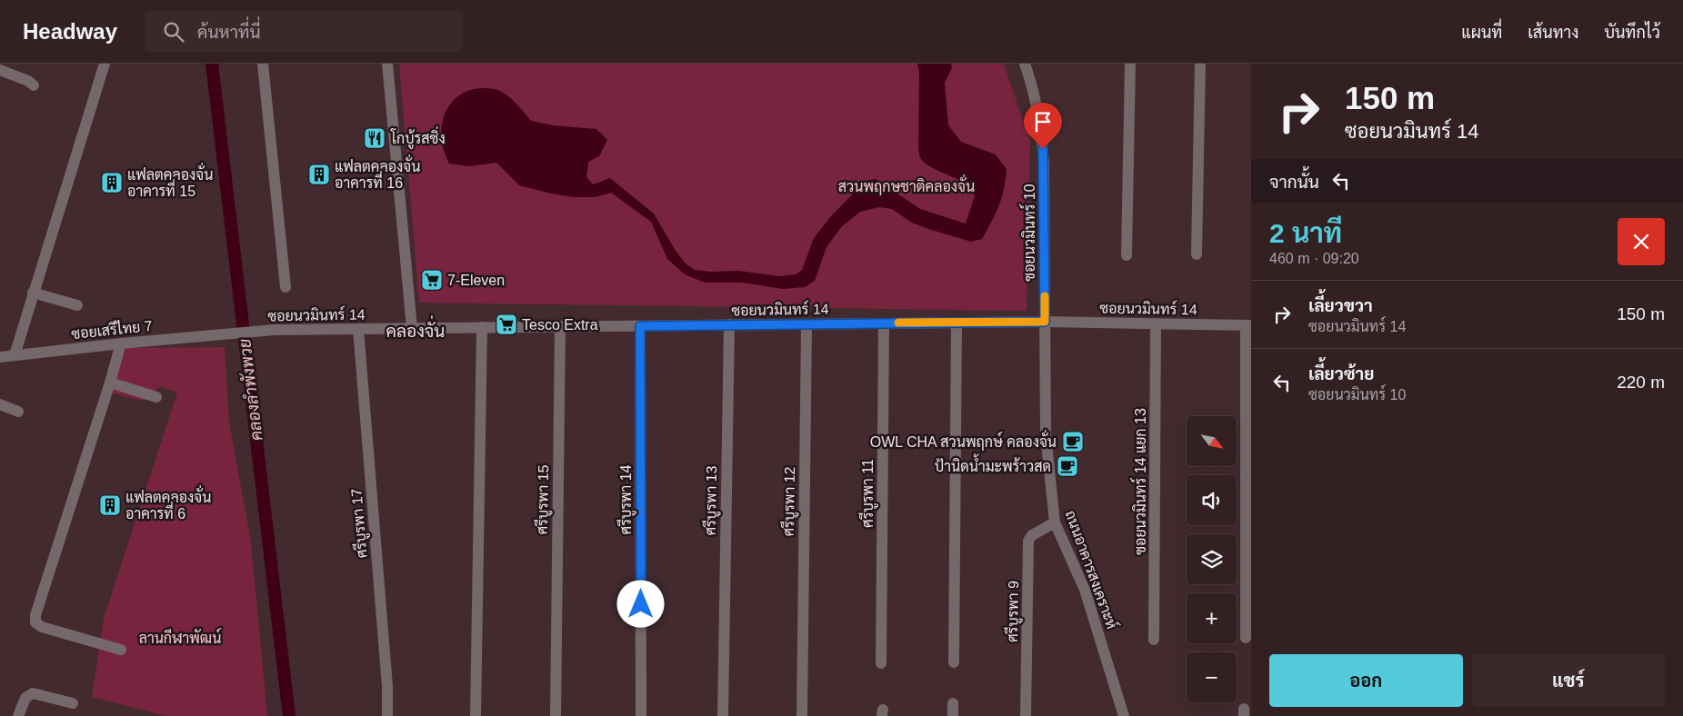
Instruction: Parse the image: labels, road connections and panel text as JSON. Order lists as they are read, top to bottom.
{
  "streets": {
    "street": [
      "ซอยนวมินทร์ 10",
      "ซอยนวมินทร์ 14",
      "ซอยเสรีไทย 7",
      "ซอยนวมินทร์ 14 แยก 13",
      "ศรีบูรพา 11",
      "ศรีบูรพา 15",
      "ศรีบูรพา 14",
      "ศรีบูรพา 13",
      "ศรีบูรพา 12",
      "ศรีบูรพา 17",
      "ถนนอาคารสงเคราะห์",
      "ศรีบูรพา 9"
    ]
  },
  "crossings": [
    ["ซอยนวมินทร์ 10", "ซอยนวมินทร์ 14"],
    ["ซอยนวมินทร์ 10", "ถนนอาคารสงเคราะห์"],
    ["ซอยนวมินทร์ 14", "ซอยเสรีไทย 7"],
    ["ซอยนวมินทร์ 14", "ซอยนวมินทร์ 14 แยก 13"],
    ["ซอยนวมินทร์ 14", "ศรีบูรพา 11"],
    ["ซอยนวมินทร์ 14", "ศรีบูรพา 15"],
    ["ซอยนวมินทร์ 14", "ศรีบูรพา 14"],
    ["ซอยนวมินทร์ 14", "ศรีบูรพา 13"],
    ["ซอยนวมินทร์ 14", "ศรีบูรพา 12"],
    ["ซอยนวมินทร์ 14", "ศรีบูรพา 17"],
    ["ซอยนวมินทร์ 14", "ถนนอาคารสงเคราะห์"],
    ["ถนนอาคารสงเคราะห์", "ศรีบูรพา 9"]
  ],
  "districts": ["คลองจั่น"],
  "water": ["คลองลำพังพวย"],
  "parks": ["สวนพฤกษชาติคลองจั่น", "ลานกีฬาพัฒน์"],
  "places": {
    "restaurant": ["โกบู้รสซิ่ง"],
    "building": ["แฟลตคลองจั่น อาคารที่ 16", "แฟลตคลองจั่น อาคารที่ 15", "แฟลตคลองจั่น อาคารที่ 6"],
    "supermarket": ["7-Eleven", "Tesco Extra"],
    "cafe": ["OWL CHA สวนพฤกษ์ คลองจั่น", "ป้านิดน้ำมะพร้าวสด"]
  },
  "north": "bottom right",
  "page": {
    "header": "Headway",
    "search": "ค้นหาที่นี่",
    "nav": ["แผนที่", "เส้นทาง", "บันทึกไว้"],
    "turn": ["150 m", "ซอยนวมินทร์ 14"],
    "then": "จากนั้น",
    "heading": ["2 นาที", "460 m · 09:20"],
    "list": [
      {
        "name": "เลี้ยวขวา",
        "note": "ซอยนวมินทร์ 14",
        "value": "150 m"
      },
      {
        "name": "เลี้ยวซ้าย",
        "note": "ซอยนวมินทร์ 10",
        "value": "220 m"
      }
    ],
    "map_buttons": ["+", "−"],
    "buttons": ["ออก", "แชร์"]
  }
}
